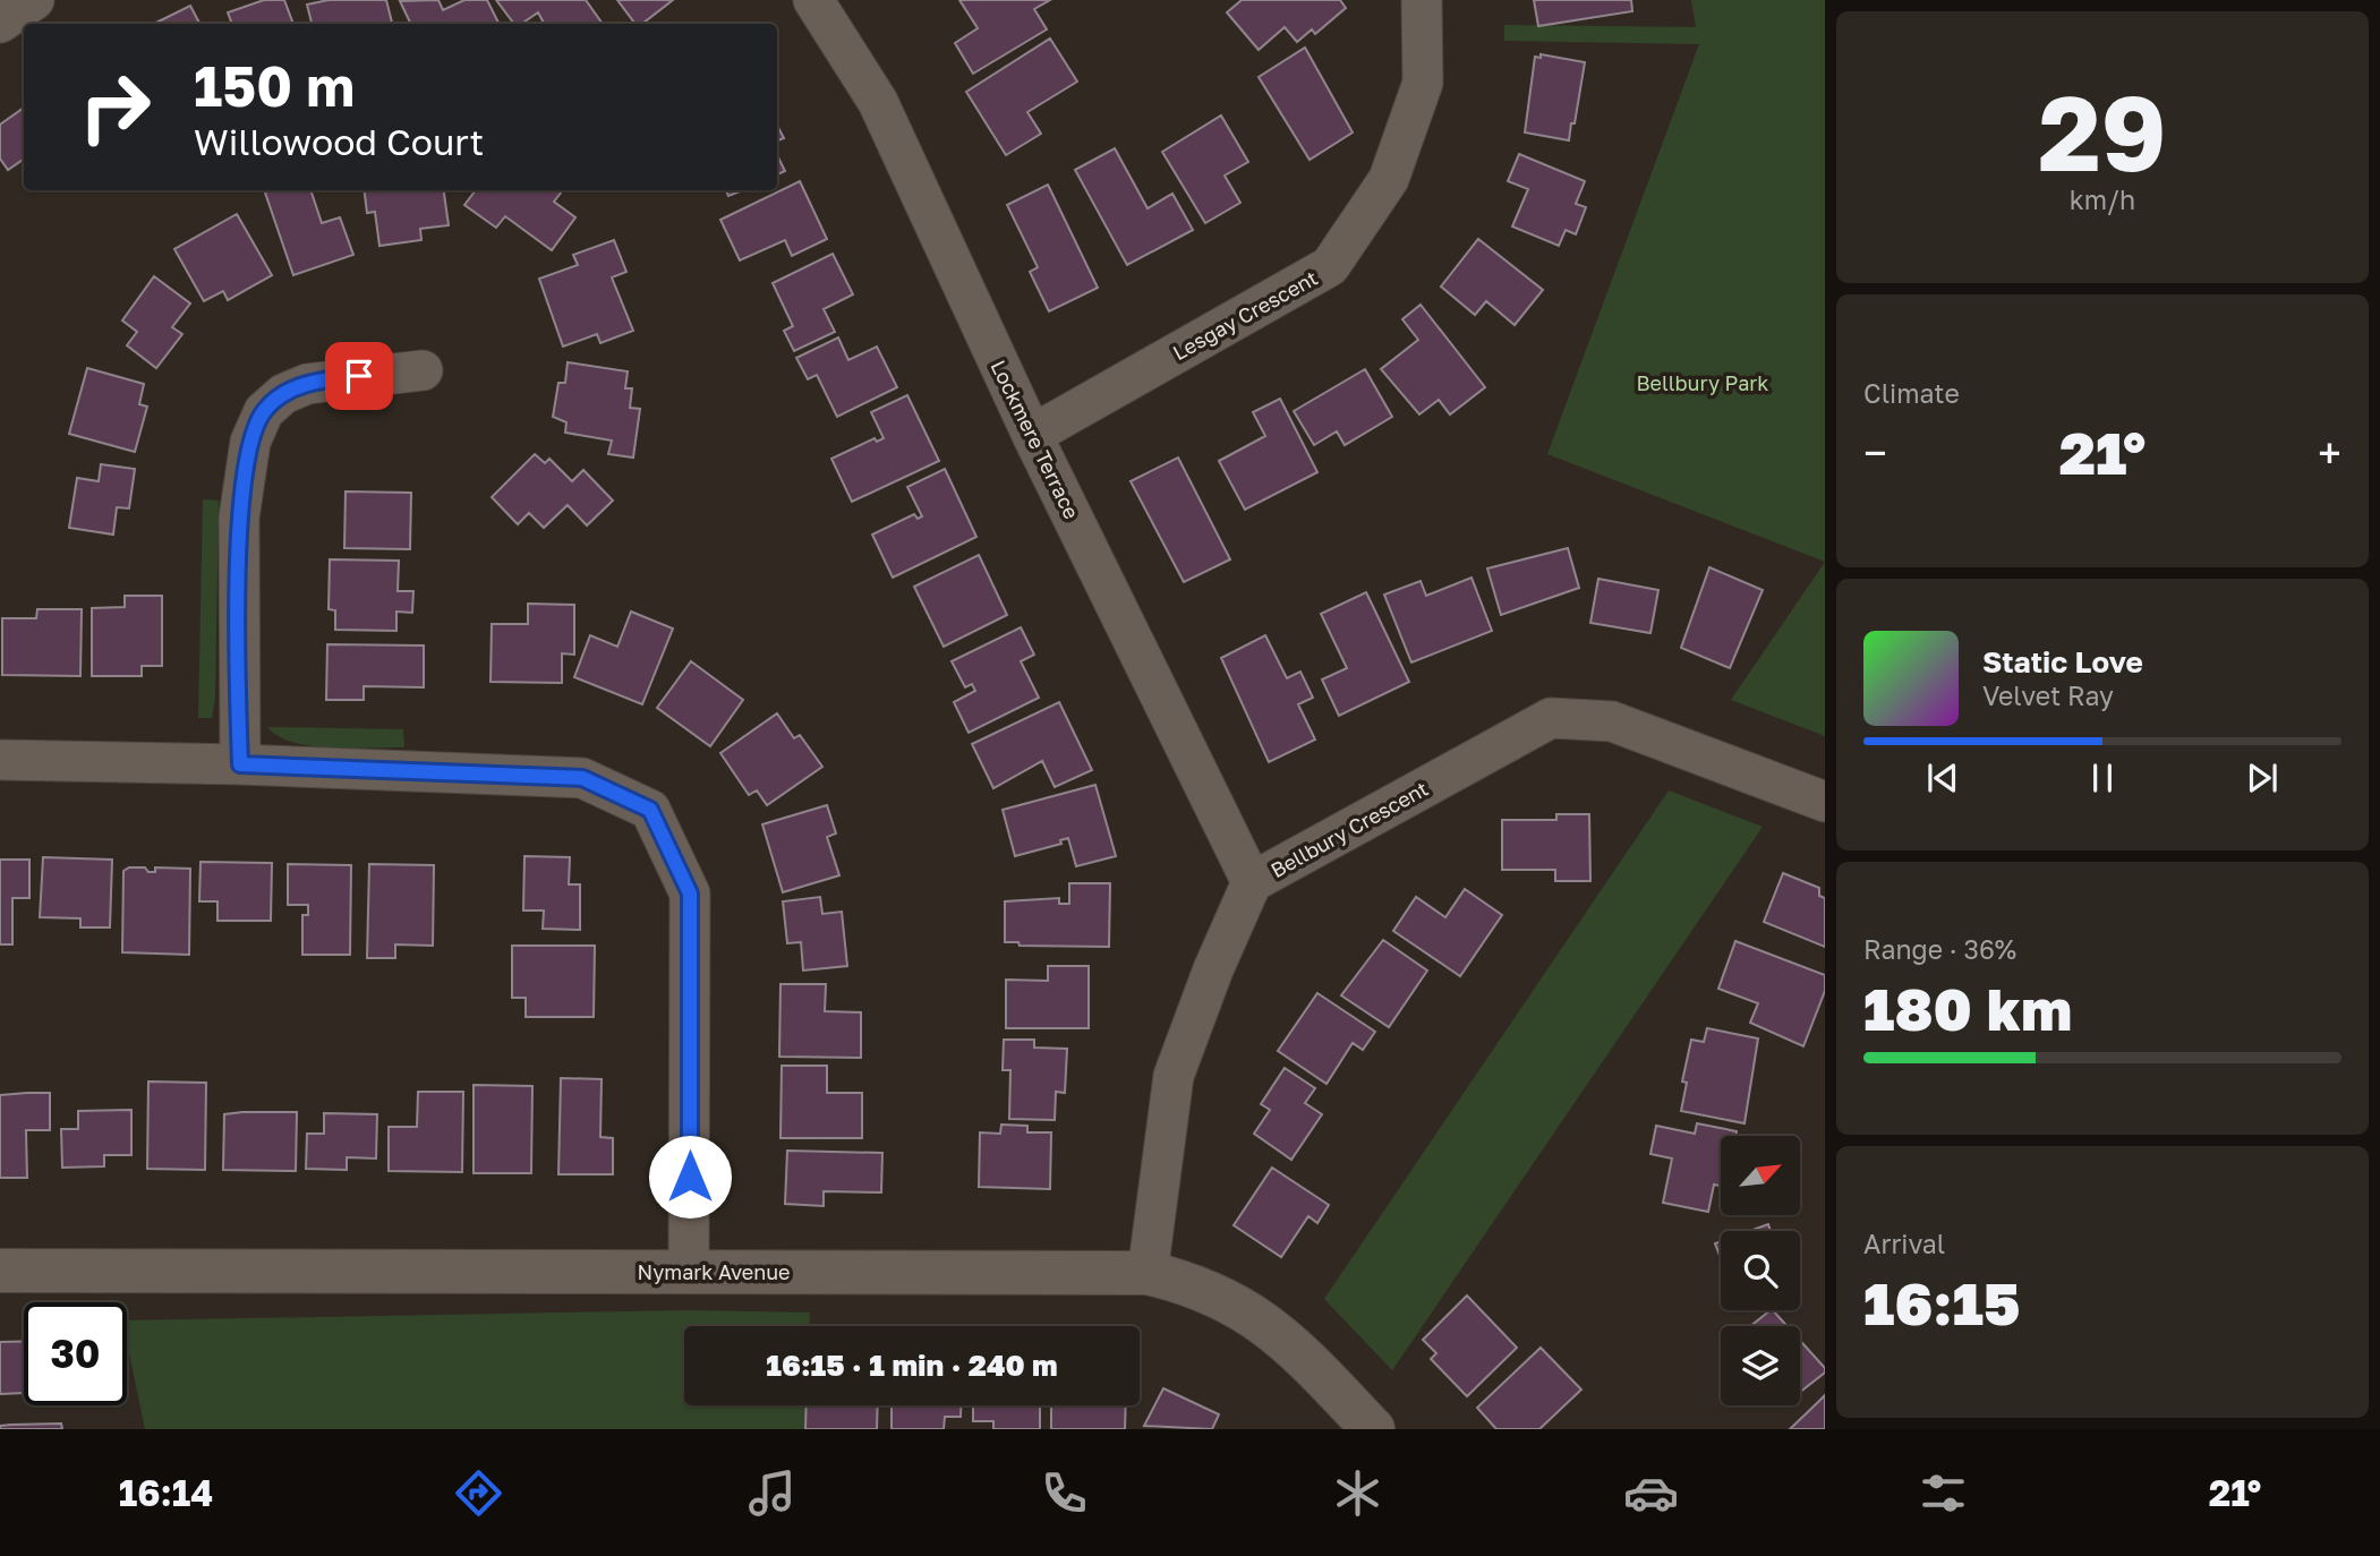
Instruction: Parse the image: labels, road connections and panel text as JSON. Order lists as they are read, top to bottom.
{
  "streets": {
    "street": [
      "Lesgay Crescent",
      "Lockmere Terrace",
      "Bellbury Crescent",
      "Nymark Avenue"
    ]
  },
  "crossings": [
    ["Lesgay Crescent", "Lockmere Terrace"],
    ["Lockmere Terrace", "Bellbury Crescent"],
    ["Bellbury Crescent", "Nymark Avenue"]
  ],
  "parks": ["Bellbury Park"],
  "north": "top right",
  "page": {
    "tile": [
      ["29", "km/h"],
      "Climate",
      ["Range · 36%", "180 km"],
      ["Arrival", "16:15"]
    ],
    "turn": ["150 m", "Willowood Court"],
    "heat": ["−", "21°", "+"],
    "song": ["Static Love", "Velvet Ray"],
    "limit": "30",
    "trip": "16:15 · 1 min · 240 m",
    "tabs": ["16:14", "21°"]
  }
}
